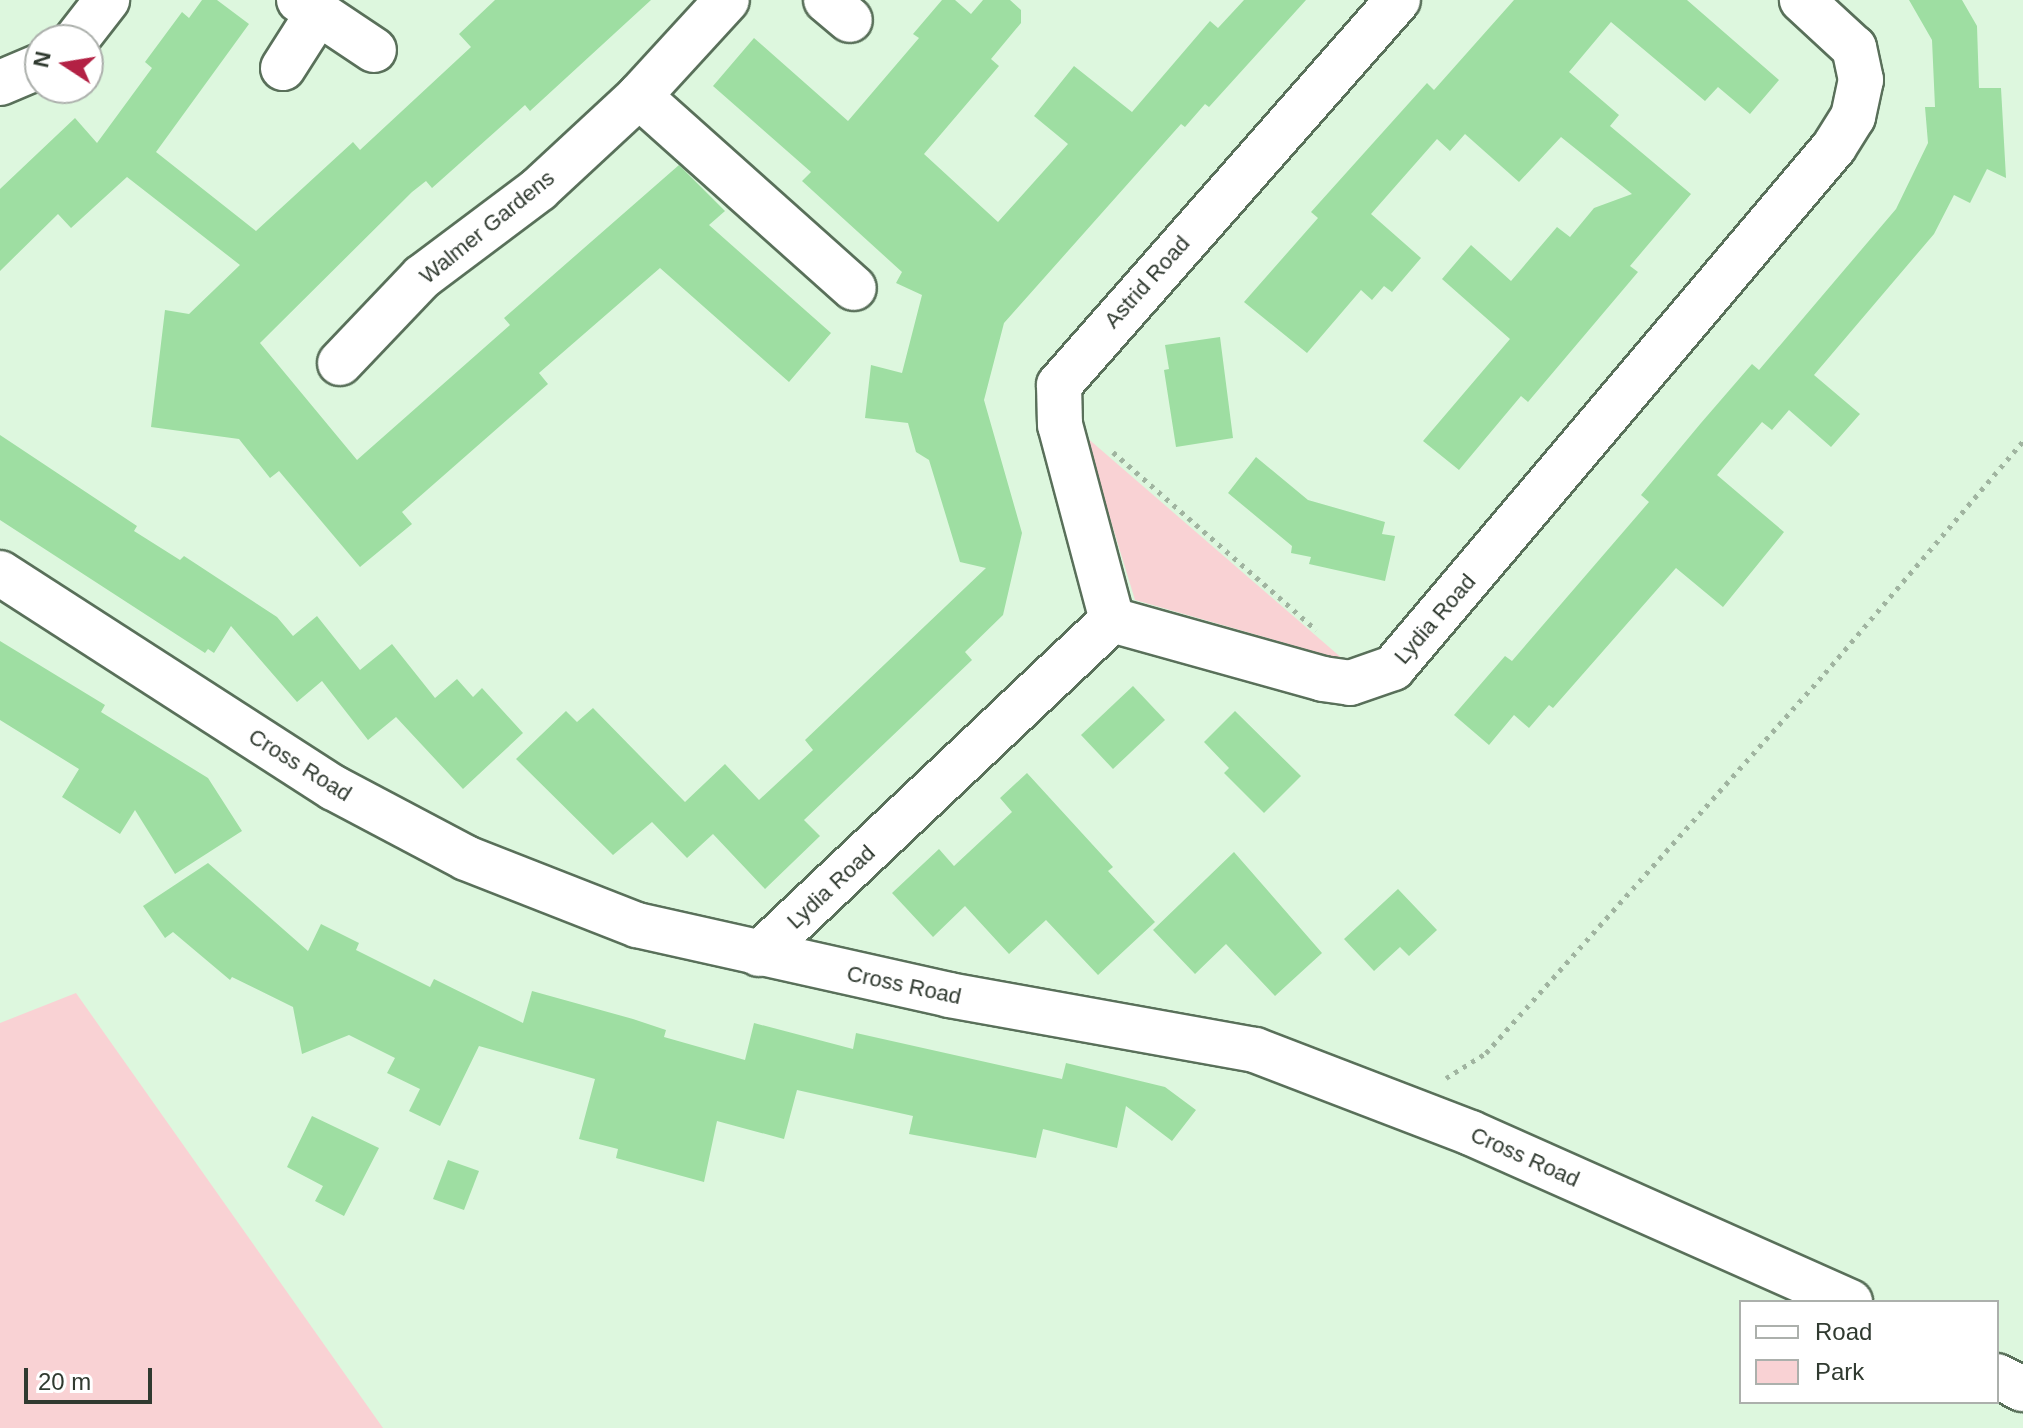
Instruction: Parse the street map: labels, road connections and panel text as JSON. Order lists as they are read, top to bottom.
{
  "streets": {
    "street": [
      "Walmer Gardens",
      "Astrid Road",
      "Lydia Road",
      "Cross Road"
    ]
  },
  "crossings": [
    ["Lydia Road", "Cross Road"]
  ],
  "legend": ["Road", "Park"],
  "scale_bar": "20 m",
  "north": "left"
}
